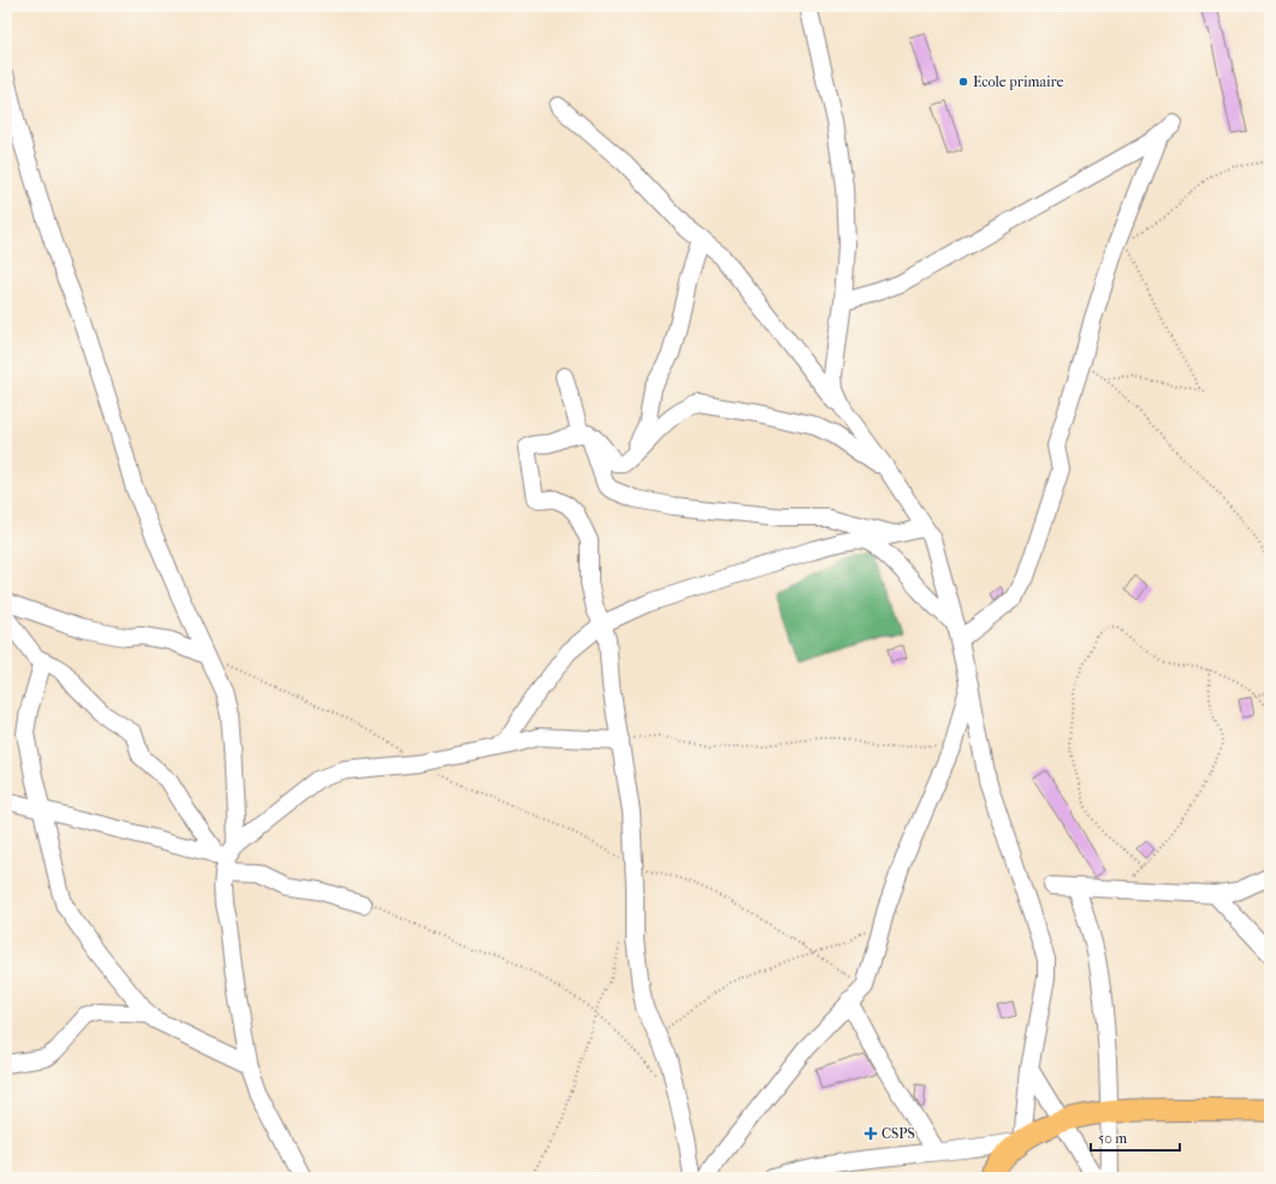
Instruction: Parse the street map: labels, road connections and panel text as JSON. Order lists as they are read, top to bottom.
{
  "places": {
    "other": ["Ecole primaire"],
    "health": ["CSPS"]
  },
  "scale_bar": "50 m"
}
